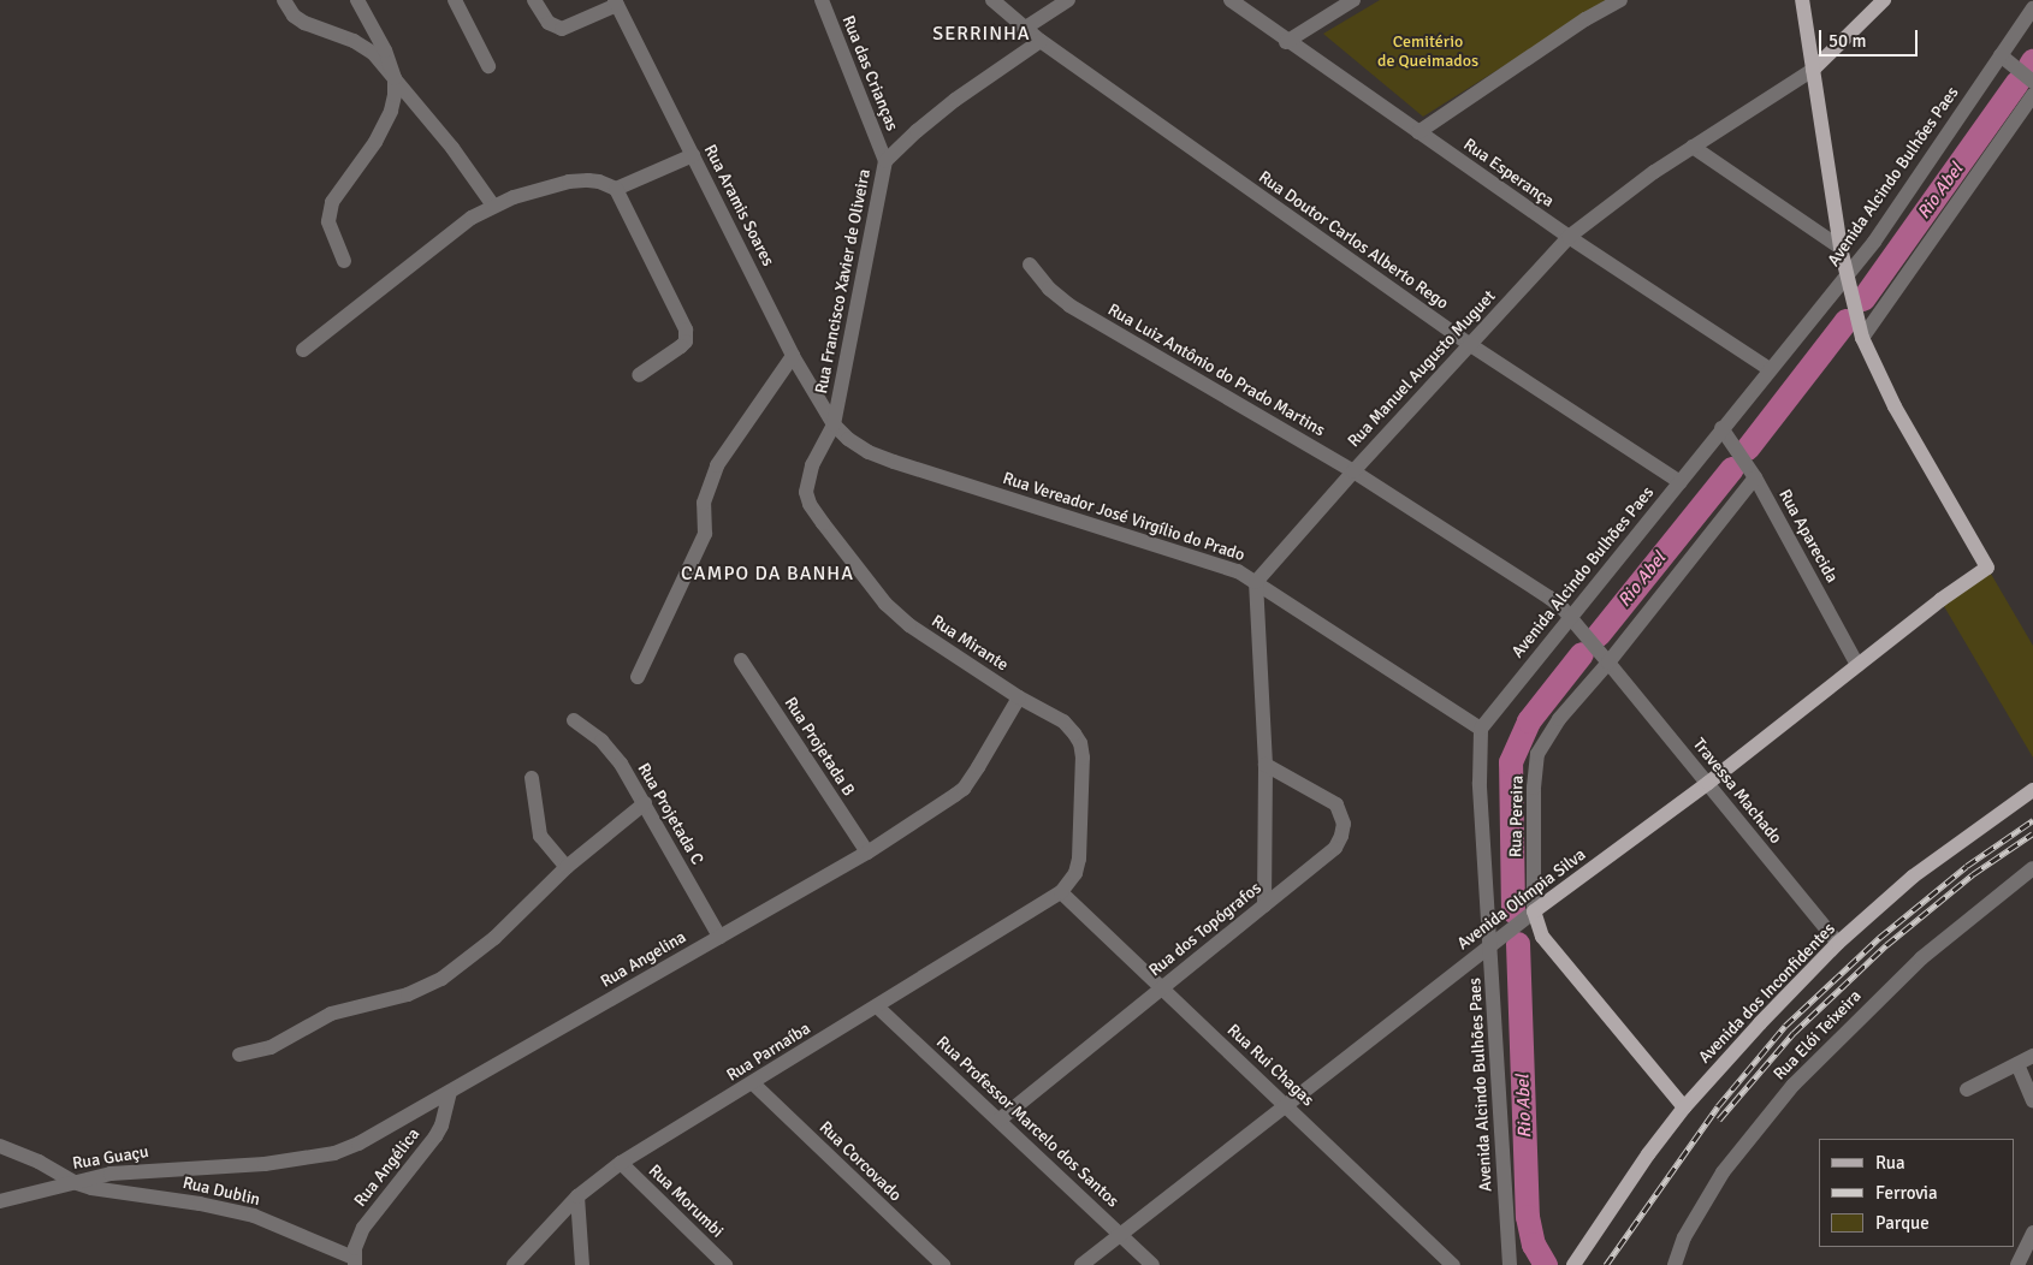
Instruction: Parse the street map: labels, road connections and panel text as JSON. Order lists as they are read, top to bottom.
{
  "streets": {
    "main road": [
      "Rua Manuel Augusto Muguet",
      "Rua Pereira",
      "Avenida Olímpia Silva",
      "Avenida dos Inconfidentes"
    ],
    "street": [
      "Rua das Crianças",
      "Rua Esperança",
      "Avenida Alcindo Bulhões Paes",
      "Rua Aramis Soares",
      "Rua Doutor Carlos Alberto Rego",
      "Rua Francisco Xavier de Oliveira",
      "Rua Luiz Antônio do Prado Martins",
      "Rua Vereador José Virgílio do Prado",
      "Rua Aparecida",
      "Rua Mirante",
      "Rua Projetada B",
      "Travessa Machado",
      "Rua Projetada C",
      "Rua dos Topógrafos",
      "Rua Angelina",
      "Rua Elói Teixeira",
      "Rua Parnaíba",
      "Rua Rui Chagas",
      "Rua Professor Marcelo dos Santos",
      "Rua Guaçu",
      "Rua Corcovado",
      "Rua Angélica",
      "Rua Dublin",
      "Rua Morumbi"
    ]
  },
  "crossings": [
    ["Rua das Crianças", "Rua Francisco Xavier de Oliveira"],
    ["Rua Esperança", "Avenida Alcindo Bulhões Paes"],
    ["Rua Esperança", "Rua Manuel Augusto Muguet"],
    ["Avenida Alcindo Bulhões Paes", "Rua Doutor Carlos Alberto Rego"],
    ["Avenida Alcindo Bulhões Paes", "Rua Luiz Antônio do Prado Martins"],
    ["Avenida Alcindo Bulhões Paes", "Rua Vereador José Virgílio do Prado"],
    ["Avenida Alcindo Bulhões Paes", "Rua Aparecida"],
    ["Avenida Alcindo Bulhões Paes", "Avenida Olímpia Silva"],
    ["Rua Aramis Soares", "Rua Francisco Xavier de Oliveira"],
    ["Rua Aramis Soares", "Rua Vereador José Virgílio do Prado"],
    ["Rua Aramis Soares", "Rua Mirante"],
    ["Rua Doutor Carlos Alberto Rego", "Rua Francisco Xavier de Oliveira"],
    ["Rua Doutor Carlos Alberto Rego", "Rua Manuel Augusto Muguet"],
    ["Rua Francisco Xavier de Oliveira", "Rua Vereador José Virgílio do Prado"],
    ["Rua Francisco Xavier de Oliveira", "Rua Mirante"],
    ["Rua Manuel Augusto Muguet", "Rua Luiz Antônio do Prado Martins"],
    ["Rua Manuel Augusto Muguet", "Rua Vereador José Virgílio do Prado"],
    ["Rua Luiz Antônio do Prado Martins", "Travessa Machado"],
    ["Rua Vereador José Virgílio do Prado", "Rua Mirante"],
    ["Rua Aparecida", "Rua Pereira"],
    ["Rua Aparecida", "Avenida Olímpia Silva"],
    ["Rua Mirante", "Rua Angelina"],
    ["Rua Mirante", "Rua Parnaíba"],
    ["Rua Mirante", "Rua Rui Chagas"],
    ["Rua Projetada B", "Rua Angelina"],
    ["Travessa Machado", "Rua Pereira"],
    ["Travessa Machado", "Avenida Olímpia Silva"],
    ["Travessa Machado", "Avenida dos Inconfidentes"],
    ["Rua Projetada C", "Rua Angelina"],
    ["Rua Pereira", "Avenida Olímpia Silva"],
    ["Rua Pereira", "Avenida dos Inconfidentes"],
    ["Avenida Olímpia Silva", "Rua Rui Chagas"],
    ["Avenida Olímpia Silva", "Rua Professor Marcelo dos Santos"],
    ["Rua dos Topógrafos", "Rua Rui Chagas"],
    ["Rua dos Topógrafos", "Rua Professor Marcelo dos Santos"],
    ["Rua Angelina", "Rua Guaçu"],
    ["Rua Angelina", "Rua Angélica"],
    ["Rua Parnaíba", "Rua Rui Chagas"],
    ["Rua Parnaíba", "Rua Professor Marcelo dos Santos"],
    ["Rua Parnaíba", "Rua Corcovado"],
    ["Rua Parnaíba", "Rua Morumbi"],
    ["Rua Guaçu", "Rua Dublin"],
    ["Rua Angélica", "Rua Dublin"]
  ],
  "districts": ["SERRINHA", "CAMPO DA BANHA"],
  "water": ["Rio Abel"],
  "parks": ["Cemitério de Queimados"],
  "legend": ["Rua", "Ferrovia", "Parque"],
  "scale_bar": "50 m"
}
